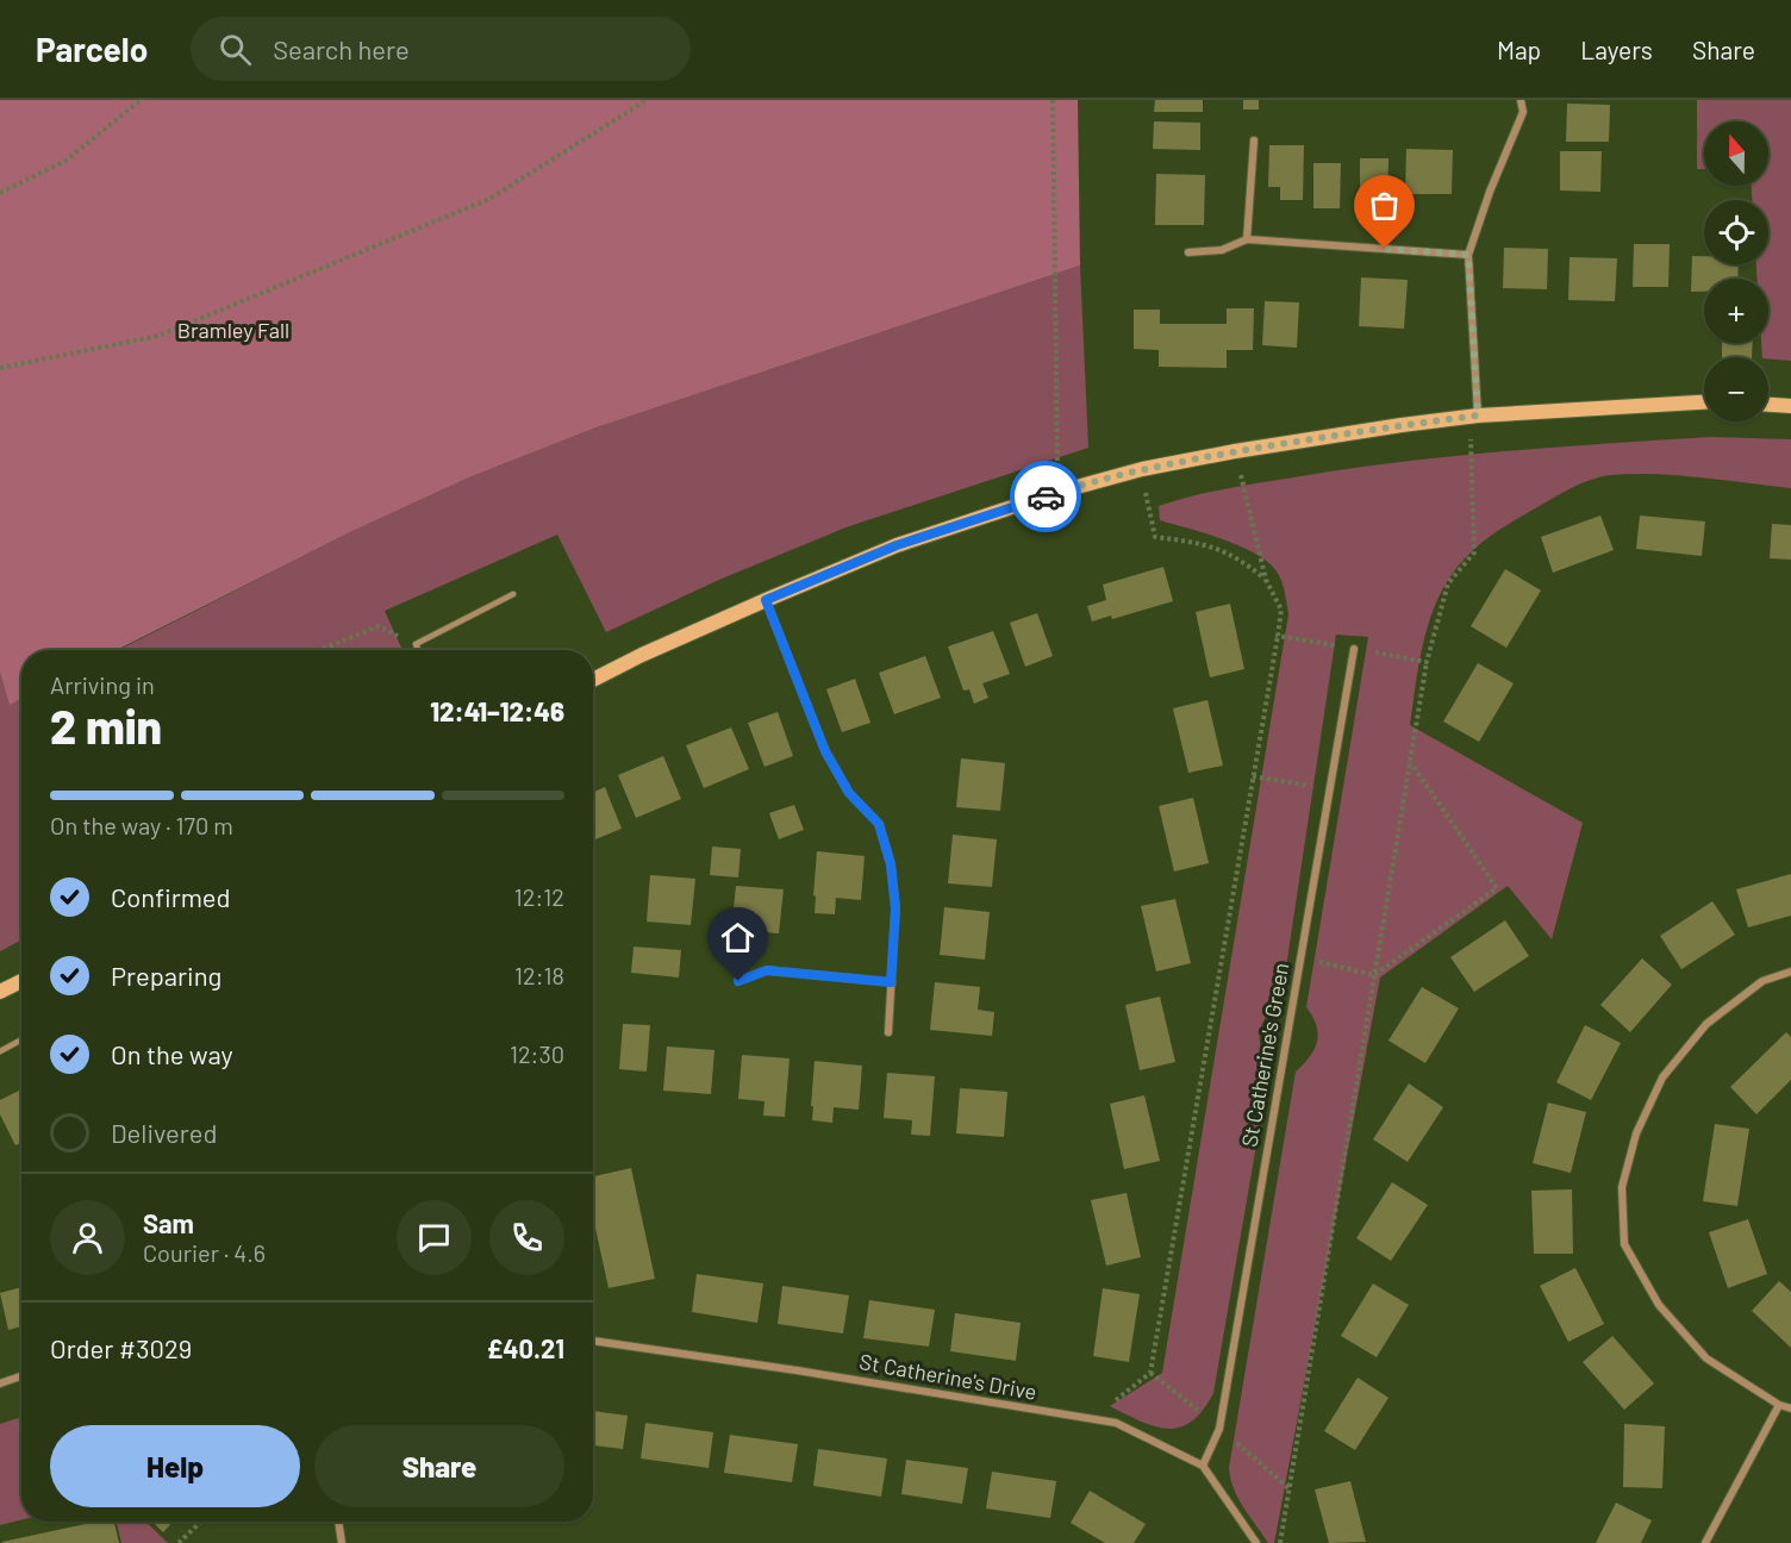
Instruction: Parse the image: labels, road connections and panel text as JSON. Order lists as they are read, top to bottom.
{
  "streets": {
    "street": ["St Catherine's Green", "St Catherine's Drive"]
  },
  "crossings": [
    ["St Catherine's Green", "St Catherine's Drive"]
  ],
  "parks": ["Bramley Fall"],
  "north": "top",
  "page": {
    "header": "Parcelo",
    "search": "Search here",
    "nav": ["Map", "Layers", "Share"],
    "map_buttons": ["+", "−"],
    "heading": ["2 min", "Arriving in", "12:41–12:46"],
    "panel": [
      "Sam",
      "Courier · 4.6",
      "Order #3029",
      "£40.21"
    ],
    "bar": "On the way · 170 m",
    "list": [
      ["Confirmed", "12:12"],
      ["Preparing", "12:18"],
      ["On the way", "12:30"],
      "Delivered"
    ],
    "buttons": ["Help", "Share"]
  }
}
